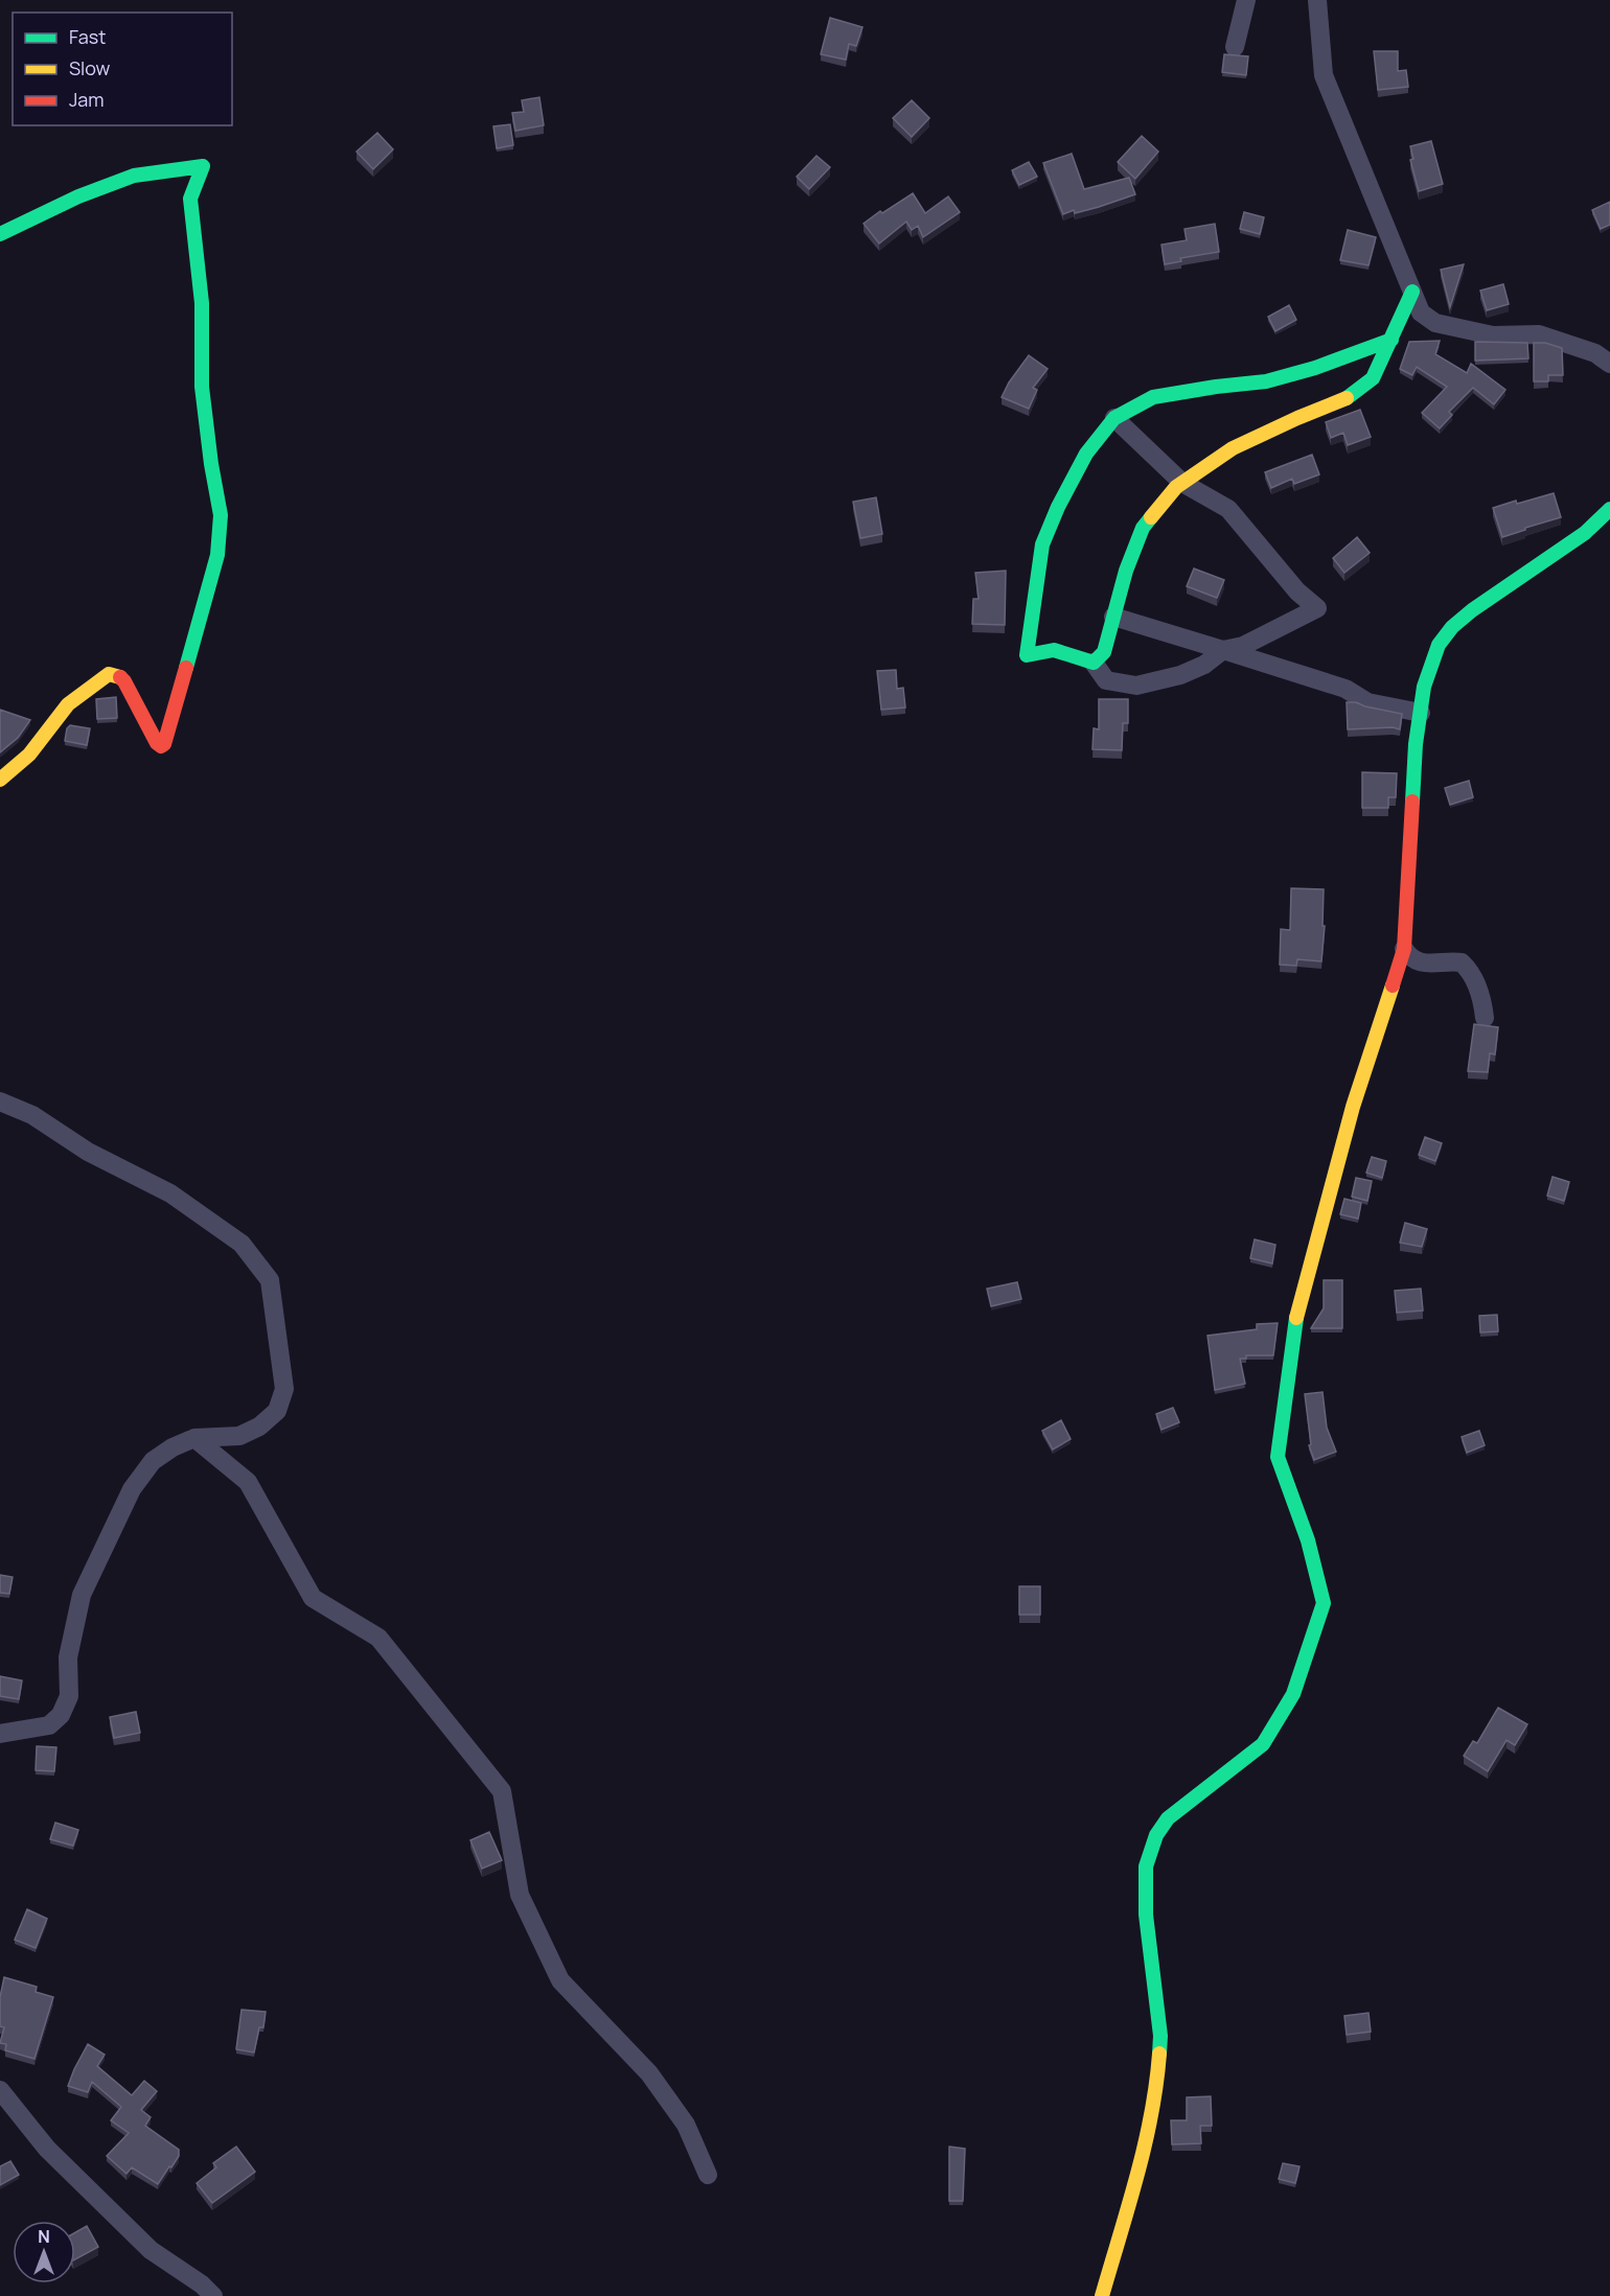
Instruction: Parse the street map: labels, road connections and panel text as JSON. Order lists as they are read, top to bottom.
{
  "legend": ["Fast", "Slow", "Jam"],
  "north": "top"
}
